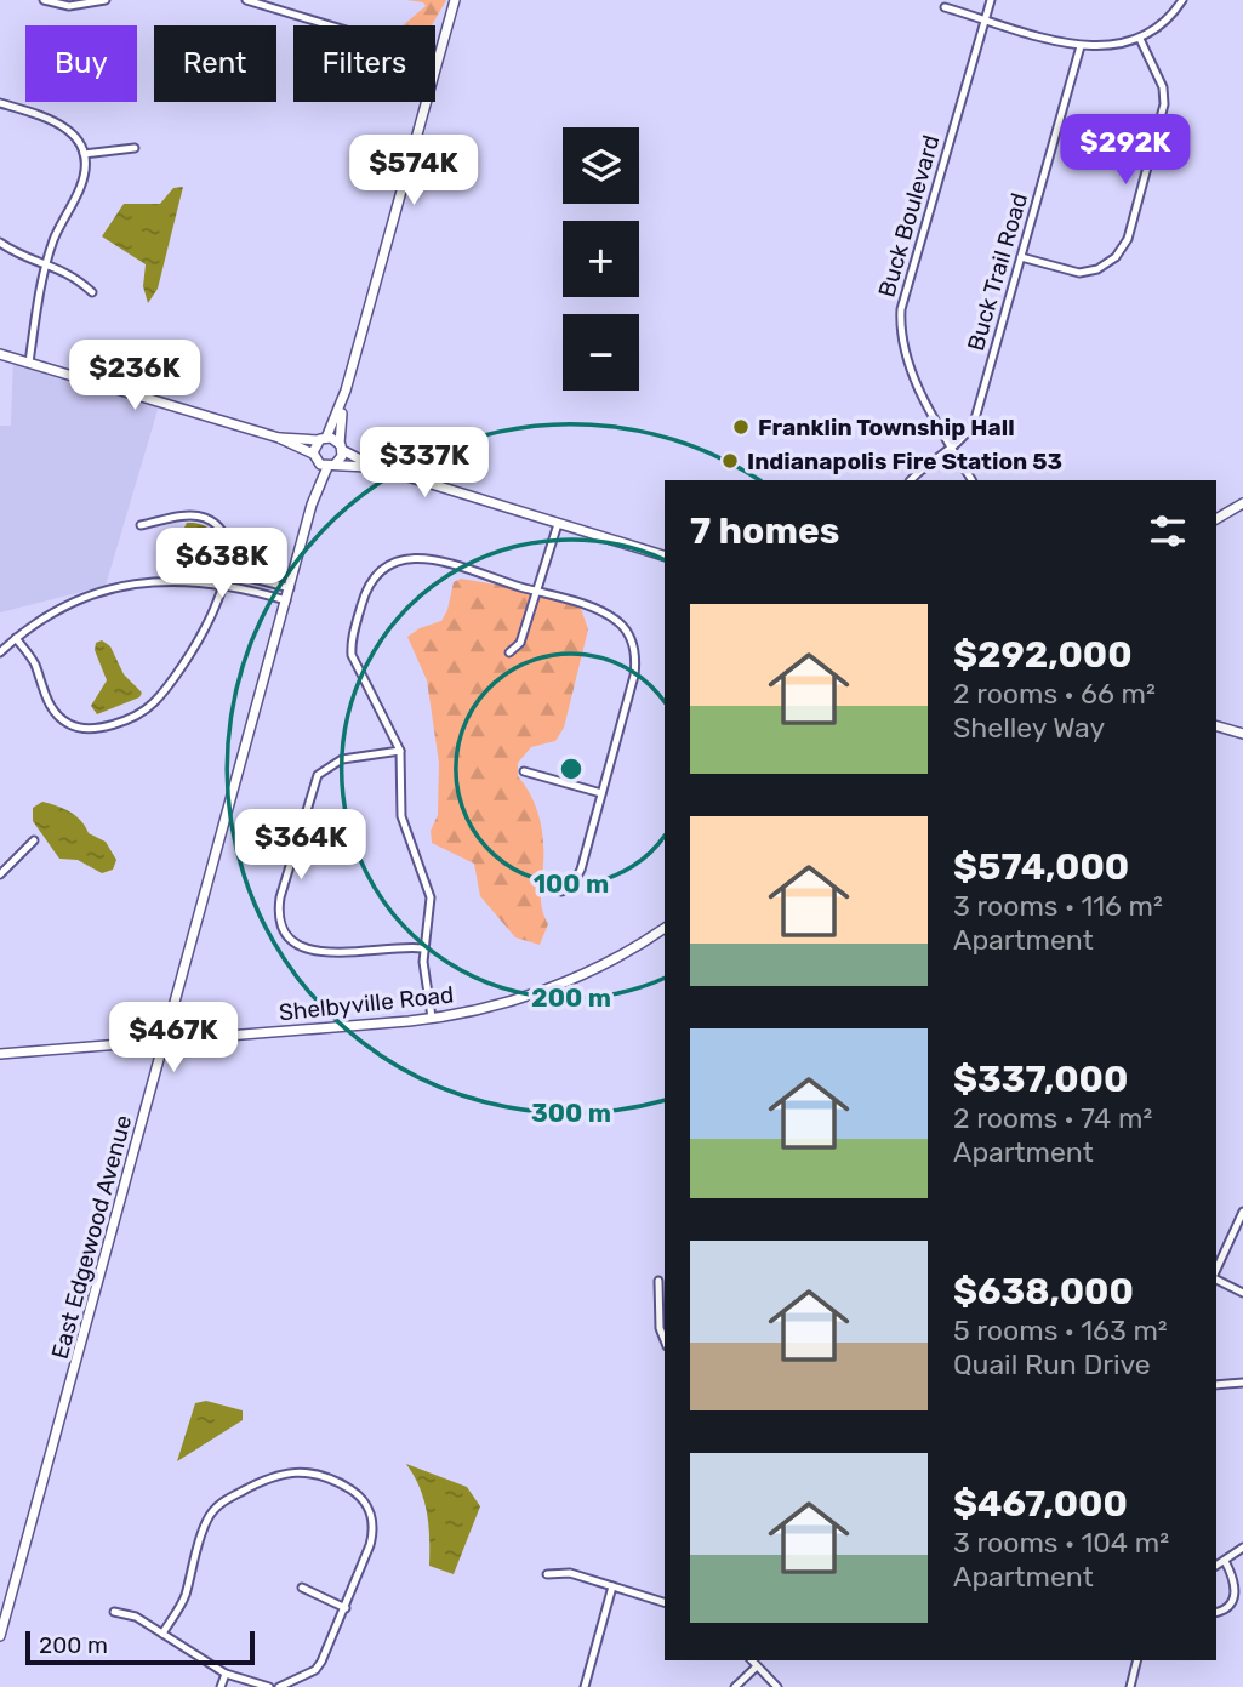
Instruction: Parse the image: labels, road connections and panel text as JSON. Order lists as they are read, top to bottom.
{
  "streets": {
    "main road": ["Shelbyville Road", "East Edgewood Avenue"],
    "street": ["Buck Boulevard", "Buck Trail Road"]
  },
  "crossings": [
    ["Buck Boulevard", "Buck Trail Road"],
    ["Shelbyville Road", "East Edgewood Avenue"]
  ],
  "places": ["Franklin Township Hall", "Indianapolis Fire Station 53"],
  "scale_bar": "200 m",
  "page": {
    "chip": ["Buy", "Rent", "Filters"],
    "price": [
      "$292K",
      "$574K",
      "$236K",
      "$337K",
      "$638K",
      "$364K",
      "$467K"
    ],
    "map_buttons": ["+", "−"],
    "heading": "7 homes",
    "list": [
      {
        "name": "$292,000",
        "note": "2 rooms · 66 m² · Shelley Way"
      },
      {
        "name": "$574,000",
        "note": "3 rooms · 116 m² · Apartment"
      },
      {
        "name": "$337,000",
        "note": "2 rooms · 74 m² · Apartment"
      },
      {
        "name": "$638,000",
        "note": "5 rooms · 163 m² · Quail Run Drive"
      },
      {
        "name": "$467,000",
        "note": "3 rooms · 104 m² · Apartment"
      }
    ],
    "scale": "200 m"
  },
  "rings": ["100 m", "200 m", "300 m"]
}
